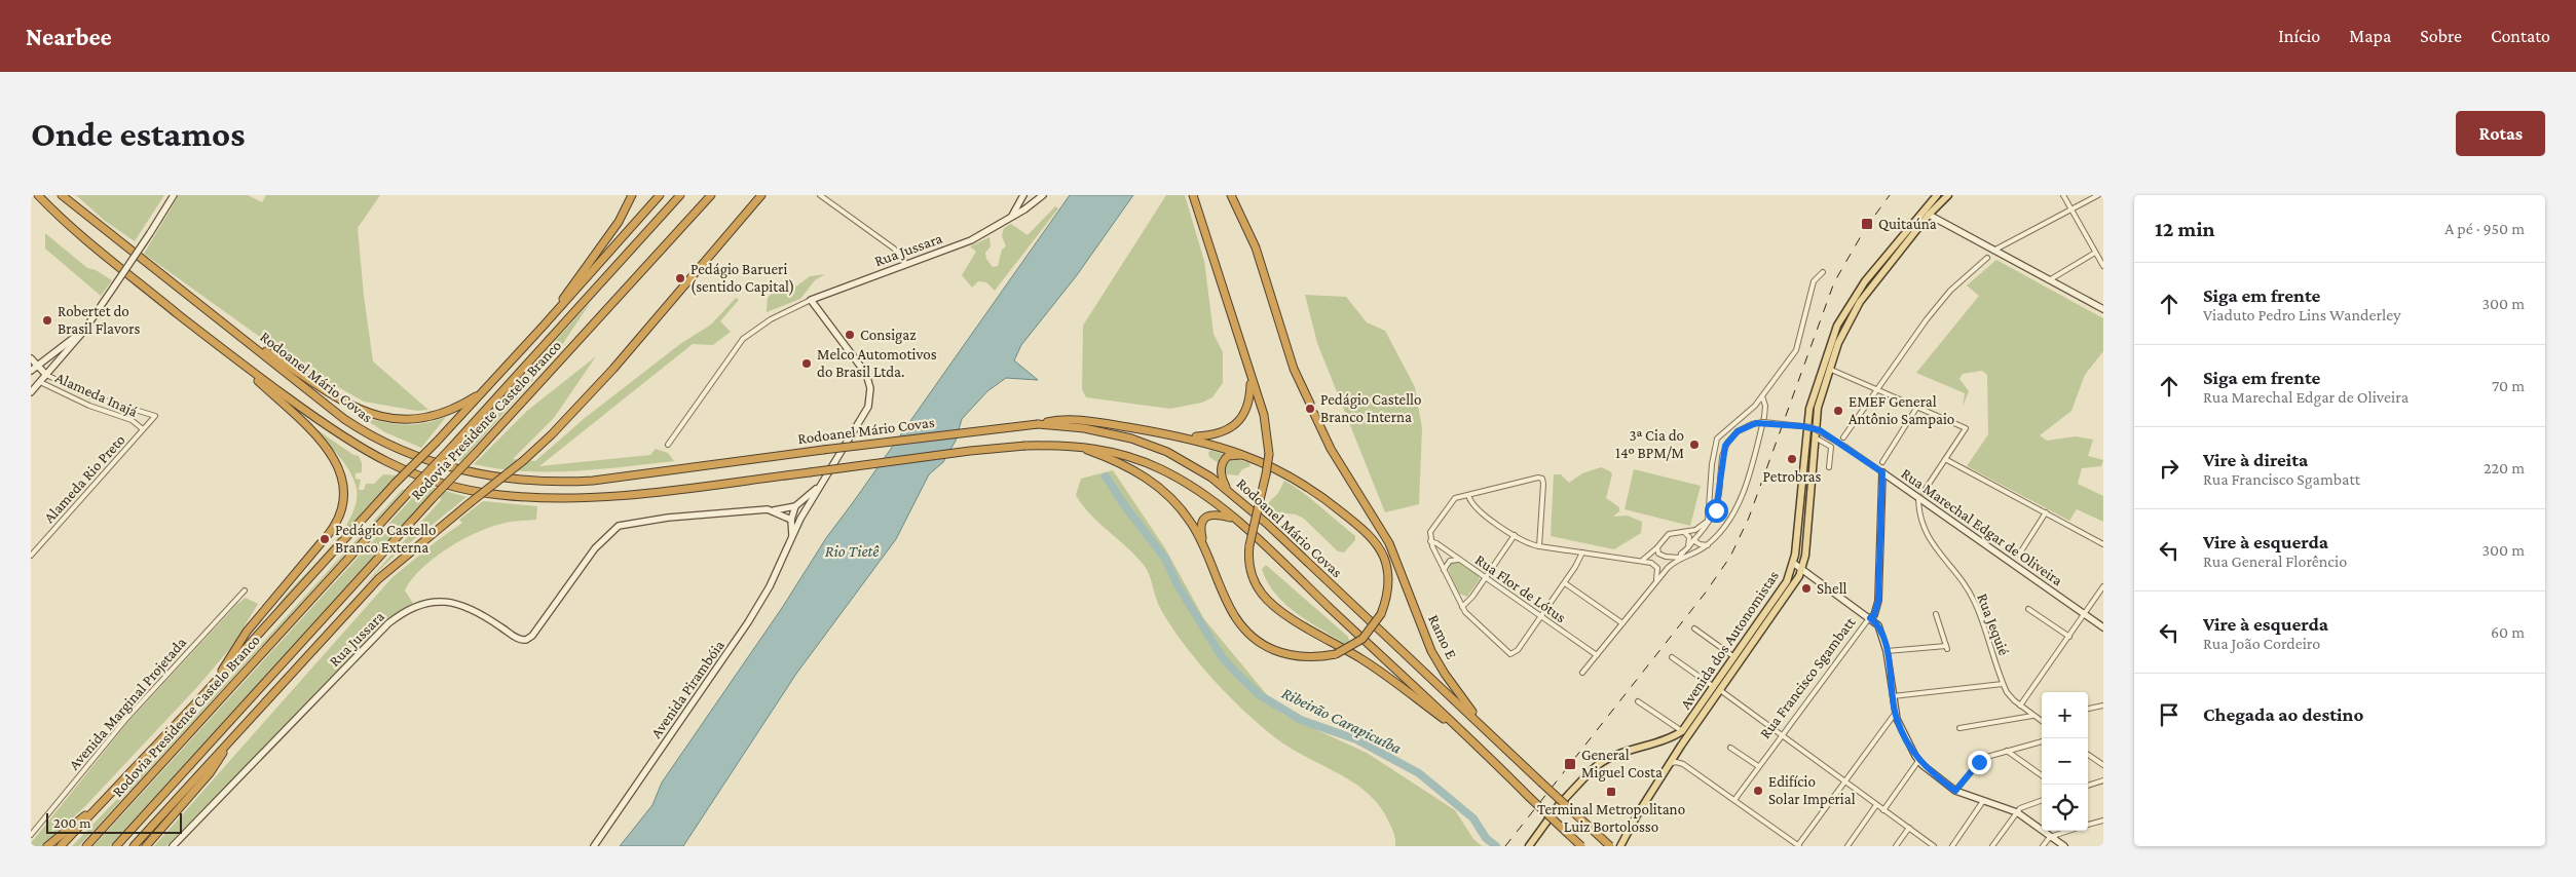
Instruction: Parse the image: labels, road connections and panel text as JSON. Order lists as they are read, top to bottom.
{
  "streets": {
    "highway": ["Rodoanel Mário Covas", "Rodovia Presidente Castelo Branco", "Ramo E"],
    "main road": [
      "Rua Jussara",
      "Rua Marechal Edgar de Oliveira",
      "Avenida dos Autonomistas",
      "Rua Francisco Sgambatt",
      "Avenida Pirambóia"
    ],
    "street": [
      "Alameda Inajá",
      "Alameda Rio Preto",
      "Rua Flor de Lótus",
      "Rua Jequié",
      "Avenida Marginal Projetada"
    ]
  },
  "crossings": [
    ["Rua Jussara", "Avenida Pirambóia"],
    ["Rodoanel Mário Covas", "Ramo E"],
    ["Alameda Inajá", "Alameda Rio Preto"],
    ["Rua Marechal Edgar de Oliveira", "Rua Flor de Lótus"],
    ["Rua Marechal Edgar de Oliveira", "Rua Jequié"],
    ["Rua Marechal Edgar de Oliveira", "Rua Francisco Sgambatt"]
  ],
  "water": ["Rio Tietê", "Ribeirão Carapicuíba"],
  "places": {
    "transit": ["Quitaúna", "General Miguel Costa", "Terminal Metropolitano Luiz Bortolosso"],
    "other": [
      "Pedágio Barueri (sentido Capital)",
      "Robertet do Brasil Flavors",
      "Consigaz",
      "Melco Automotivos do Brasil Ltda.",
      "Pedágio Castello Branco Interna",
      "EMEF General Antônio Sampaio",
      "3ª Cia do 14º BPM/M",
      "Petrobras",
      "Pedágio Castello Branco Externa",
      "Shell",
      "Edifício Solar Imperial"
    ]
  },
  "scale_bar": "200 m",
  "page": {
    "header": "Nearbee",
    "nav": [
      "Início",
      "Mapa",
      "Sobre",
      "Contato"
    ],
    "buttons": "Rotas",
    "title": "Onde estamos",
    "heading": ["12 min", "A pé · 950 m"],
    "list": [
      ["Siga em frente", "Viaduto Pedro Lins Wanderley", "300 m"],
      ["Siga em frente", "Rua Marechal Edgar de Oliveira", "70 m"],
      ["Vire à direita", "Rua Francisco Sgambatt", "220 m"],
      ["Vire à esquerda", "Rua General Florêncio", "300 m"],
      ["Vire à esquerda", "Rua João Cordeiro", "60 m"],
      "Chegada ao destino"
    ],
    "map_buttons": ["+", "−"],
    "scale": "200 m"
  }
}
